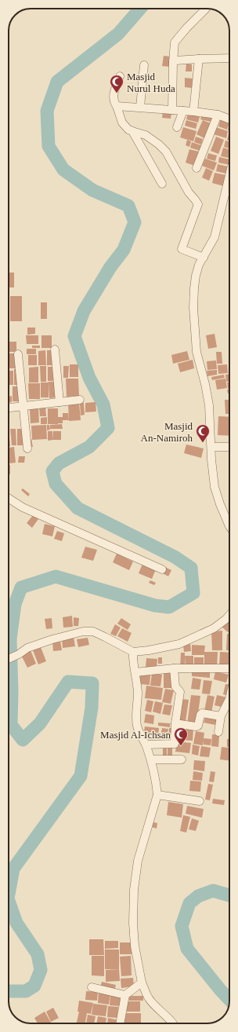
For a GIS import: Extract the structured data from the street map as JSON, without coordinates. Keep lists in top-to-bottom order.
{
  "places": {
    "mosque": ["Masjid Nurul Huda", "Masjid An-Namiroh", "Masjid Al-Ichsan"]
  }
}
